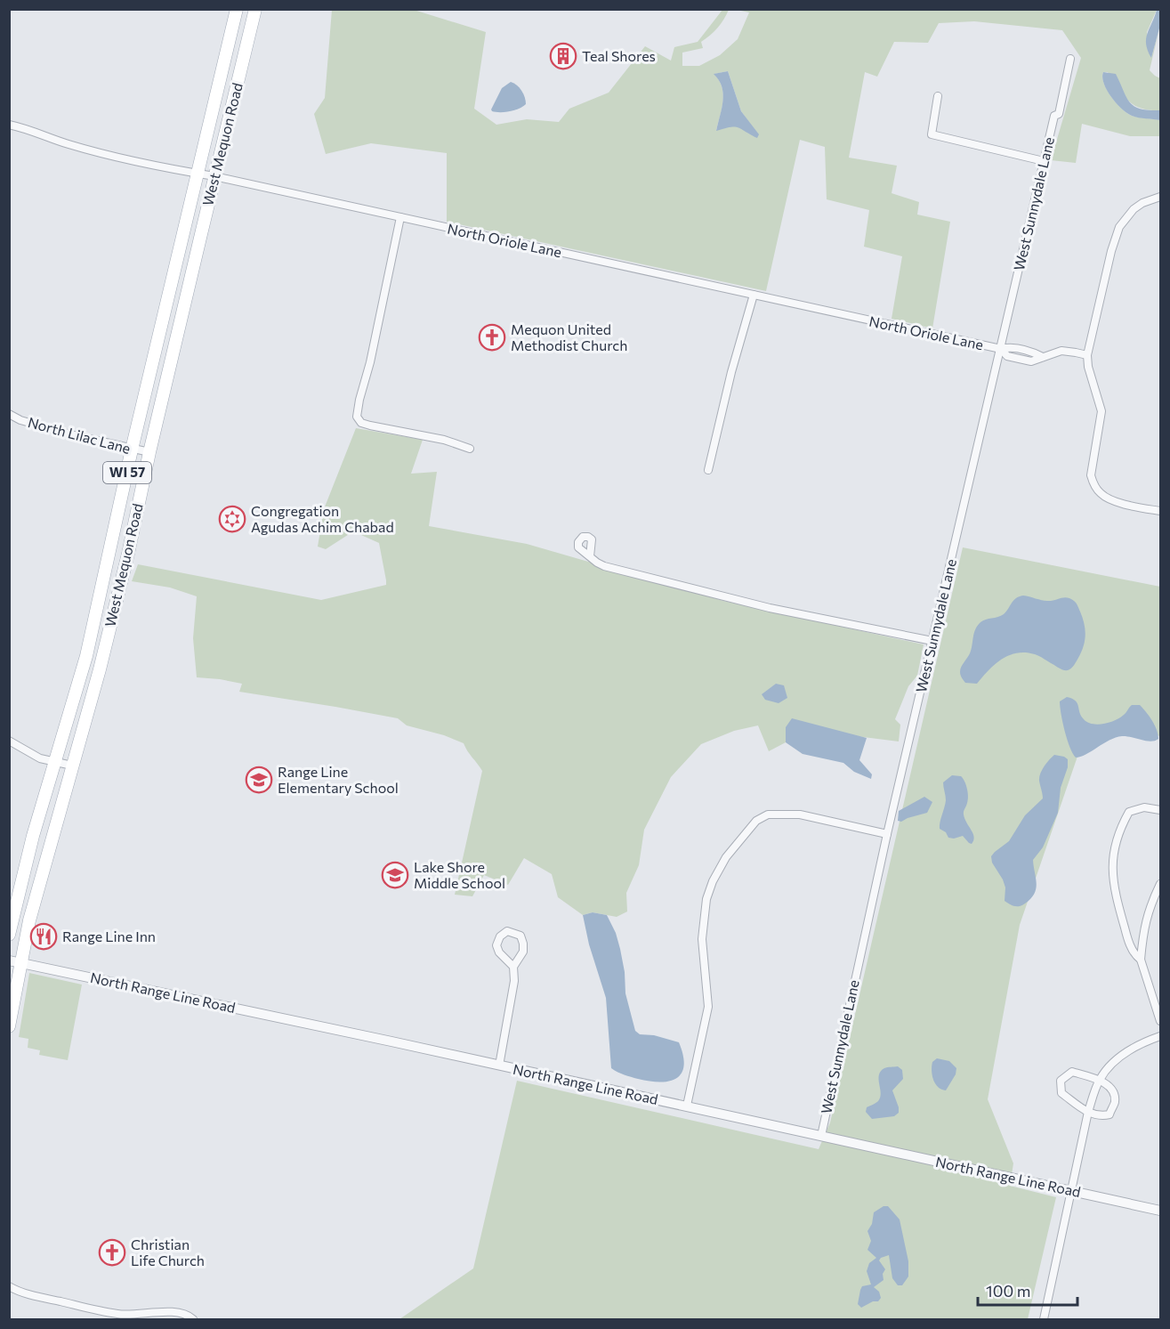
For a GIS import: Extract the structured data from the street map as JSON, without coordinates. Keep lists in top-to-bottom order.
{
  "streets": {
    "main road": ["West Mequon Road", "WI 57"],
    "street": [
      "West Sunnydale Lane",
      "North Oriole Lane",
      "North Lilac Lane",
      "North Range Line Road"
    ]
  },
  "crossings": [
    ["West Mequon Road", "North Oriole Lane"],
    ["West Mequon Road", "North Lilac Lane"],
    ["West Mequon Road", "North Range Line Road"],
    ["West Sunnydale Lane", "North Oriole Lane"],
    ["West Sunnydale Lane", "North Range Line Road"]
  ],
  "places": {
    "building": ["Teal Shores"],
    "church": ["Mequon United Methodist Church", "Christian Life Church"],
    "synagogue": ["Congregation Agudas Achim Chabad"],
    "school or university": ["Range Line Elementary School", "Lake Shore Middle School"],
    "restaurant": ["Range Line Inn"]
  },
  "scale_bar": "100 m"
}
